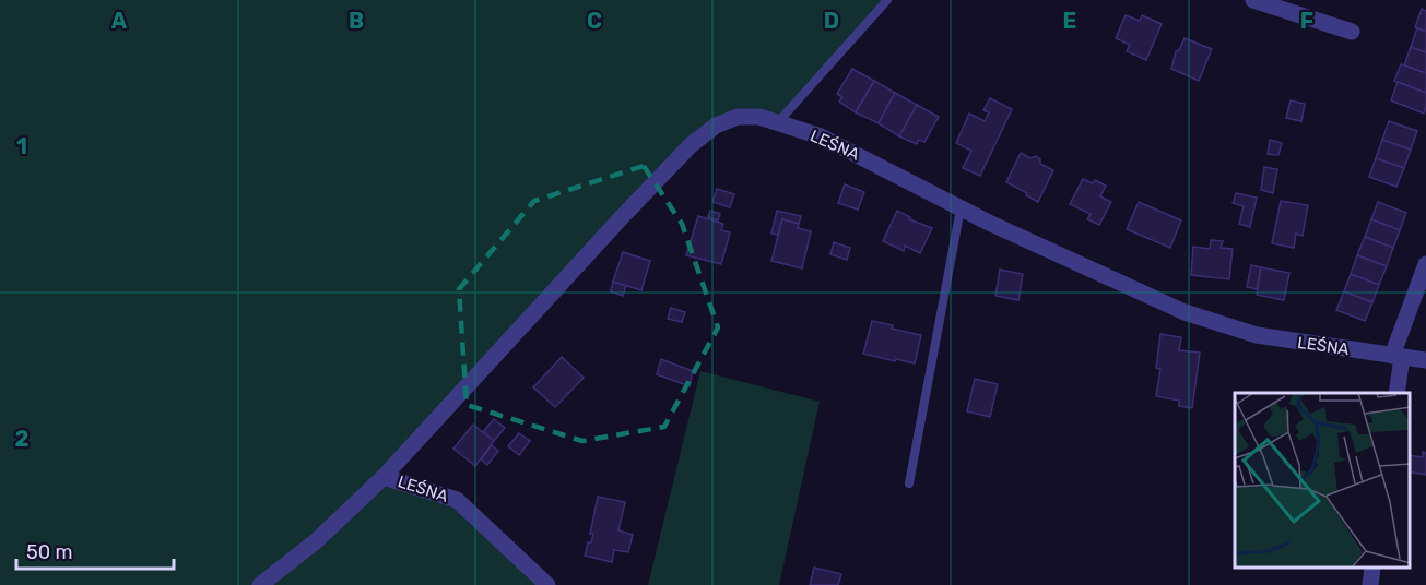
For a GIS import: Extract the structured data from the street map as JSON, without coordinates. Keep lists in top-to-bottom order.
{
  "streets": {
    "street": ["LEŚNA"]
  },
  "scale_bar": "50 m",
  "grid": {
    "columns": [
      "A",
      "B",
      "C",
      "D",
      "E",
      "F"
    ],
    "rows": ["1", "2"]
  }
}
